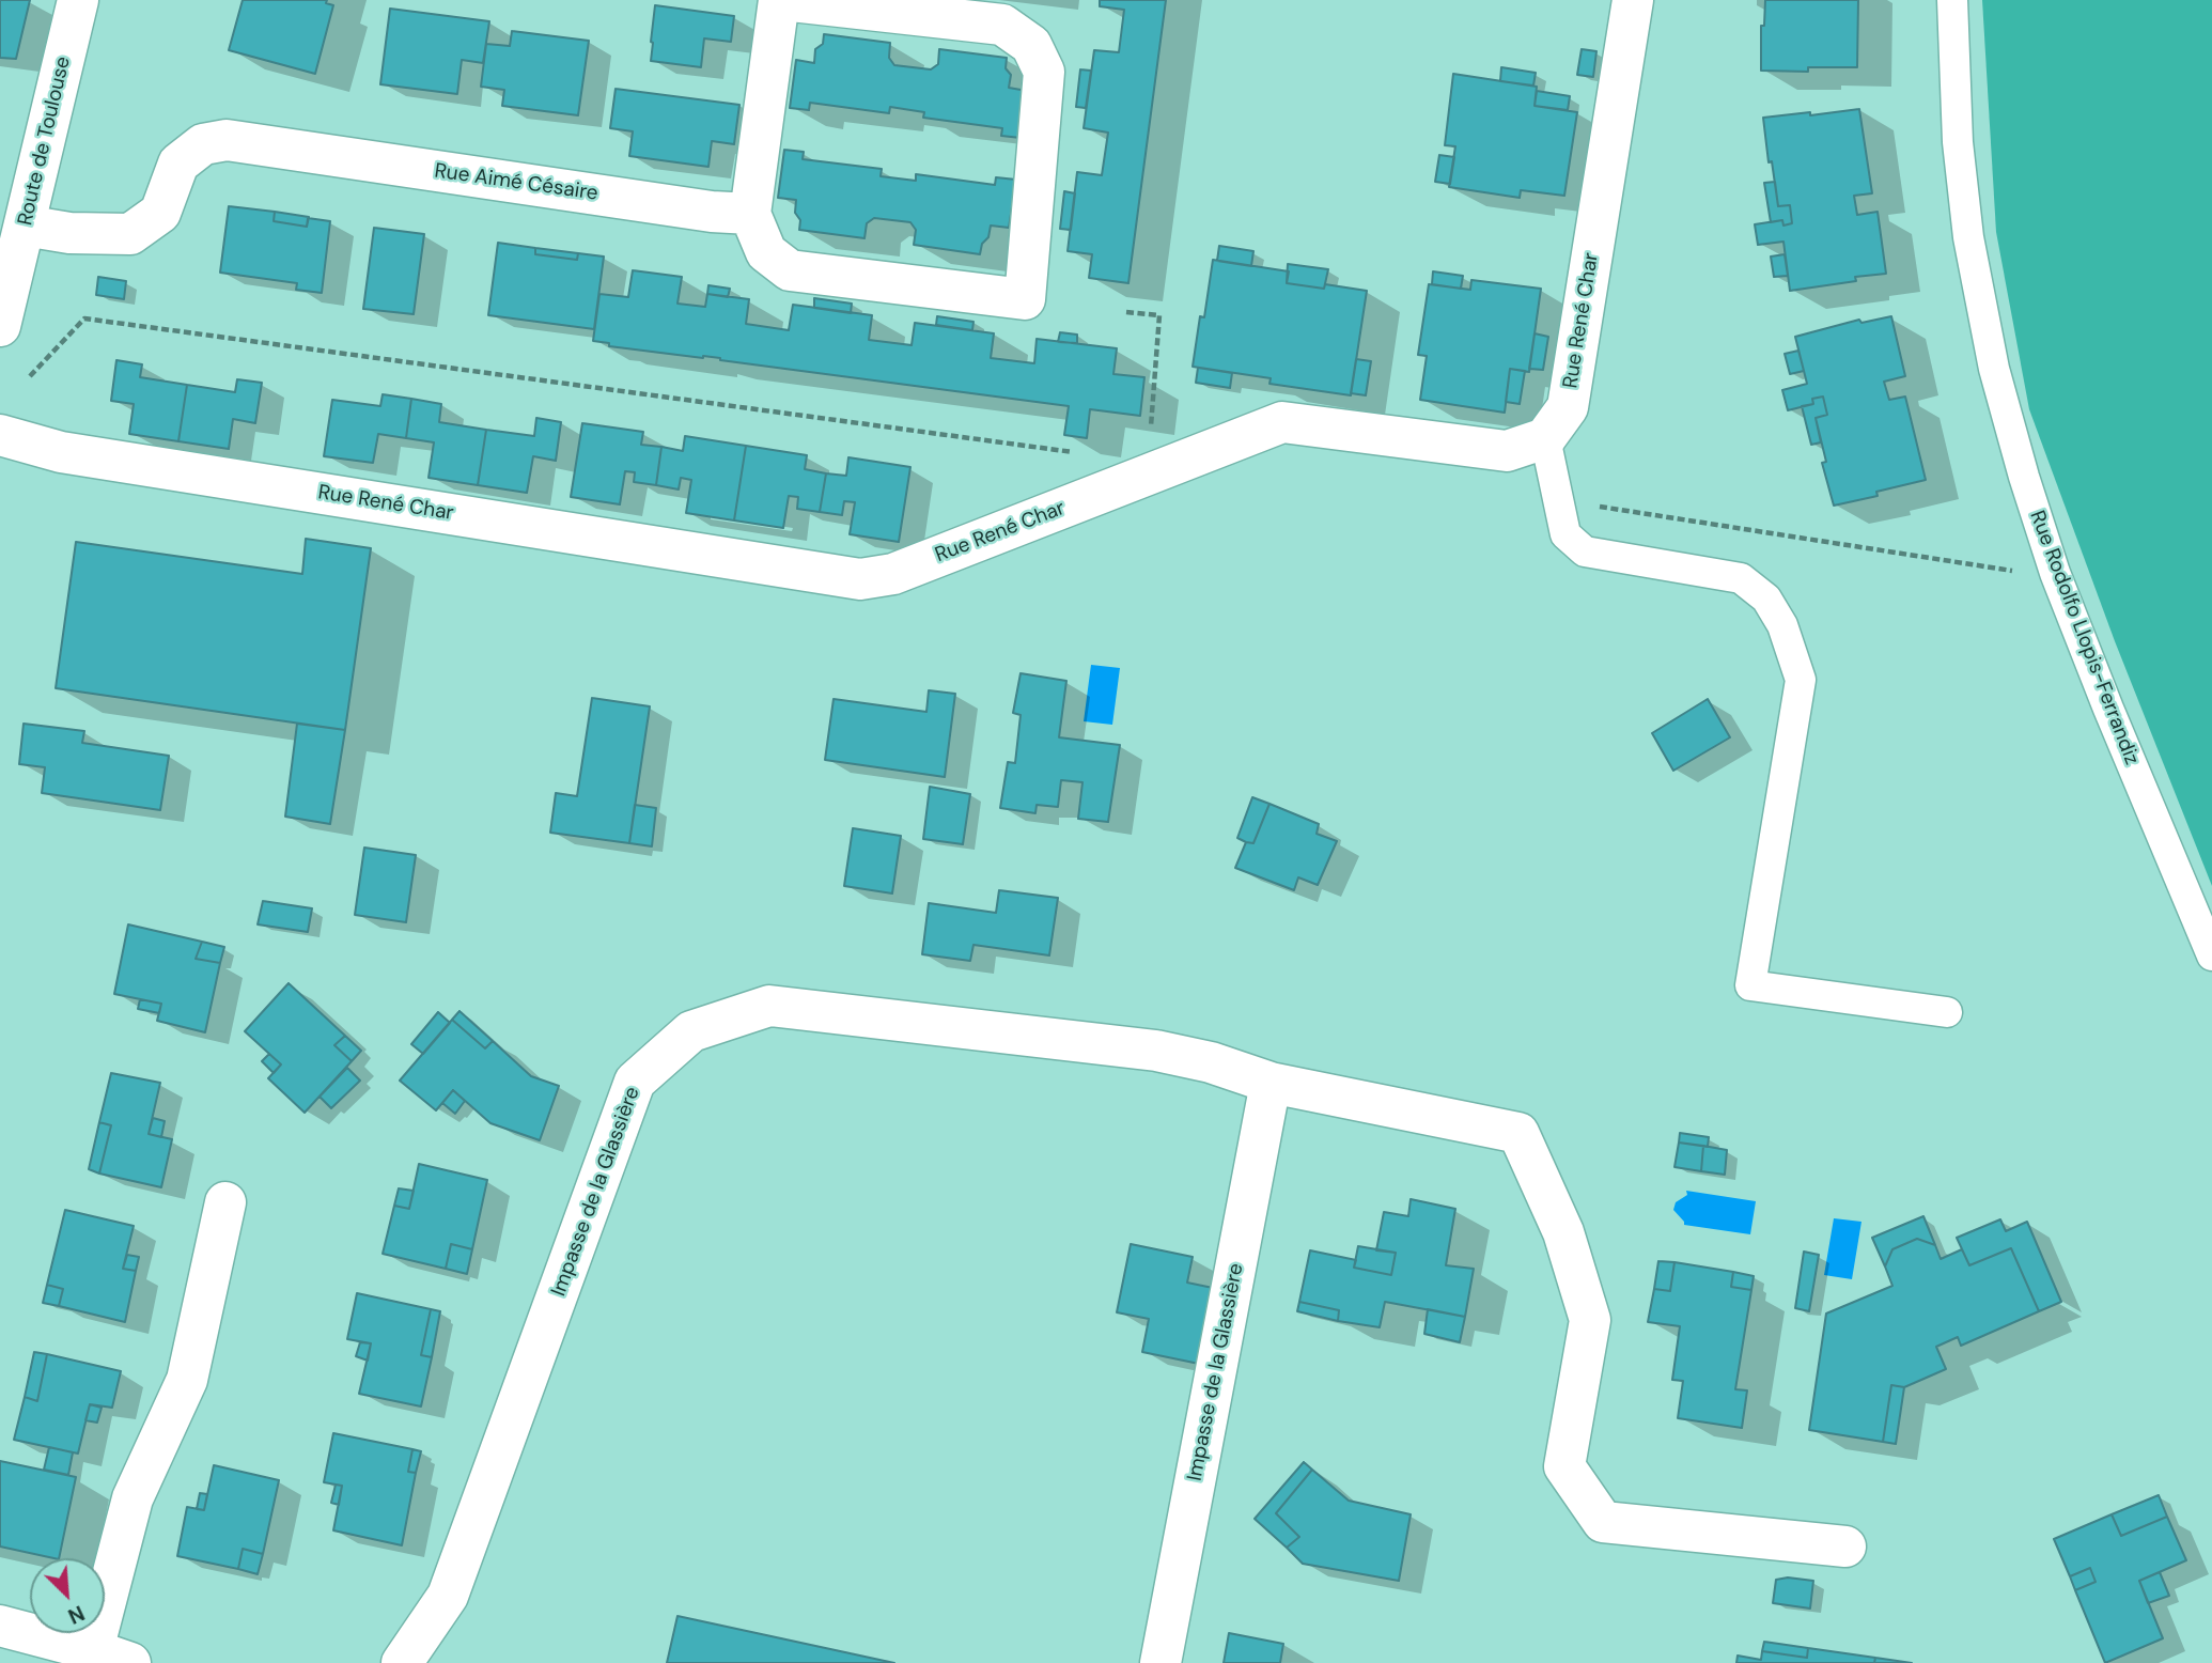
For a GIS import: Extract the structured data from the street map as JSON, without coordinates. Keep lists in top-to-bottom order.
{
  "streets": {
    "street": [
      "Route de Toulouse",
      "Rue Aimé Césaire",
      "Rue René Char",
      "Impasse de la Glassière"
    ],
    "lane": ["Rue Rodolfo Llopis-Ferrandiz"]
  },
  "crossings": [
    ["Route de Toulouse", "Rue Aimé Césaire"]
  ],
  "north": "bottom right"
}
